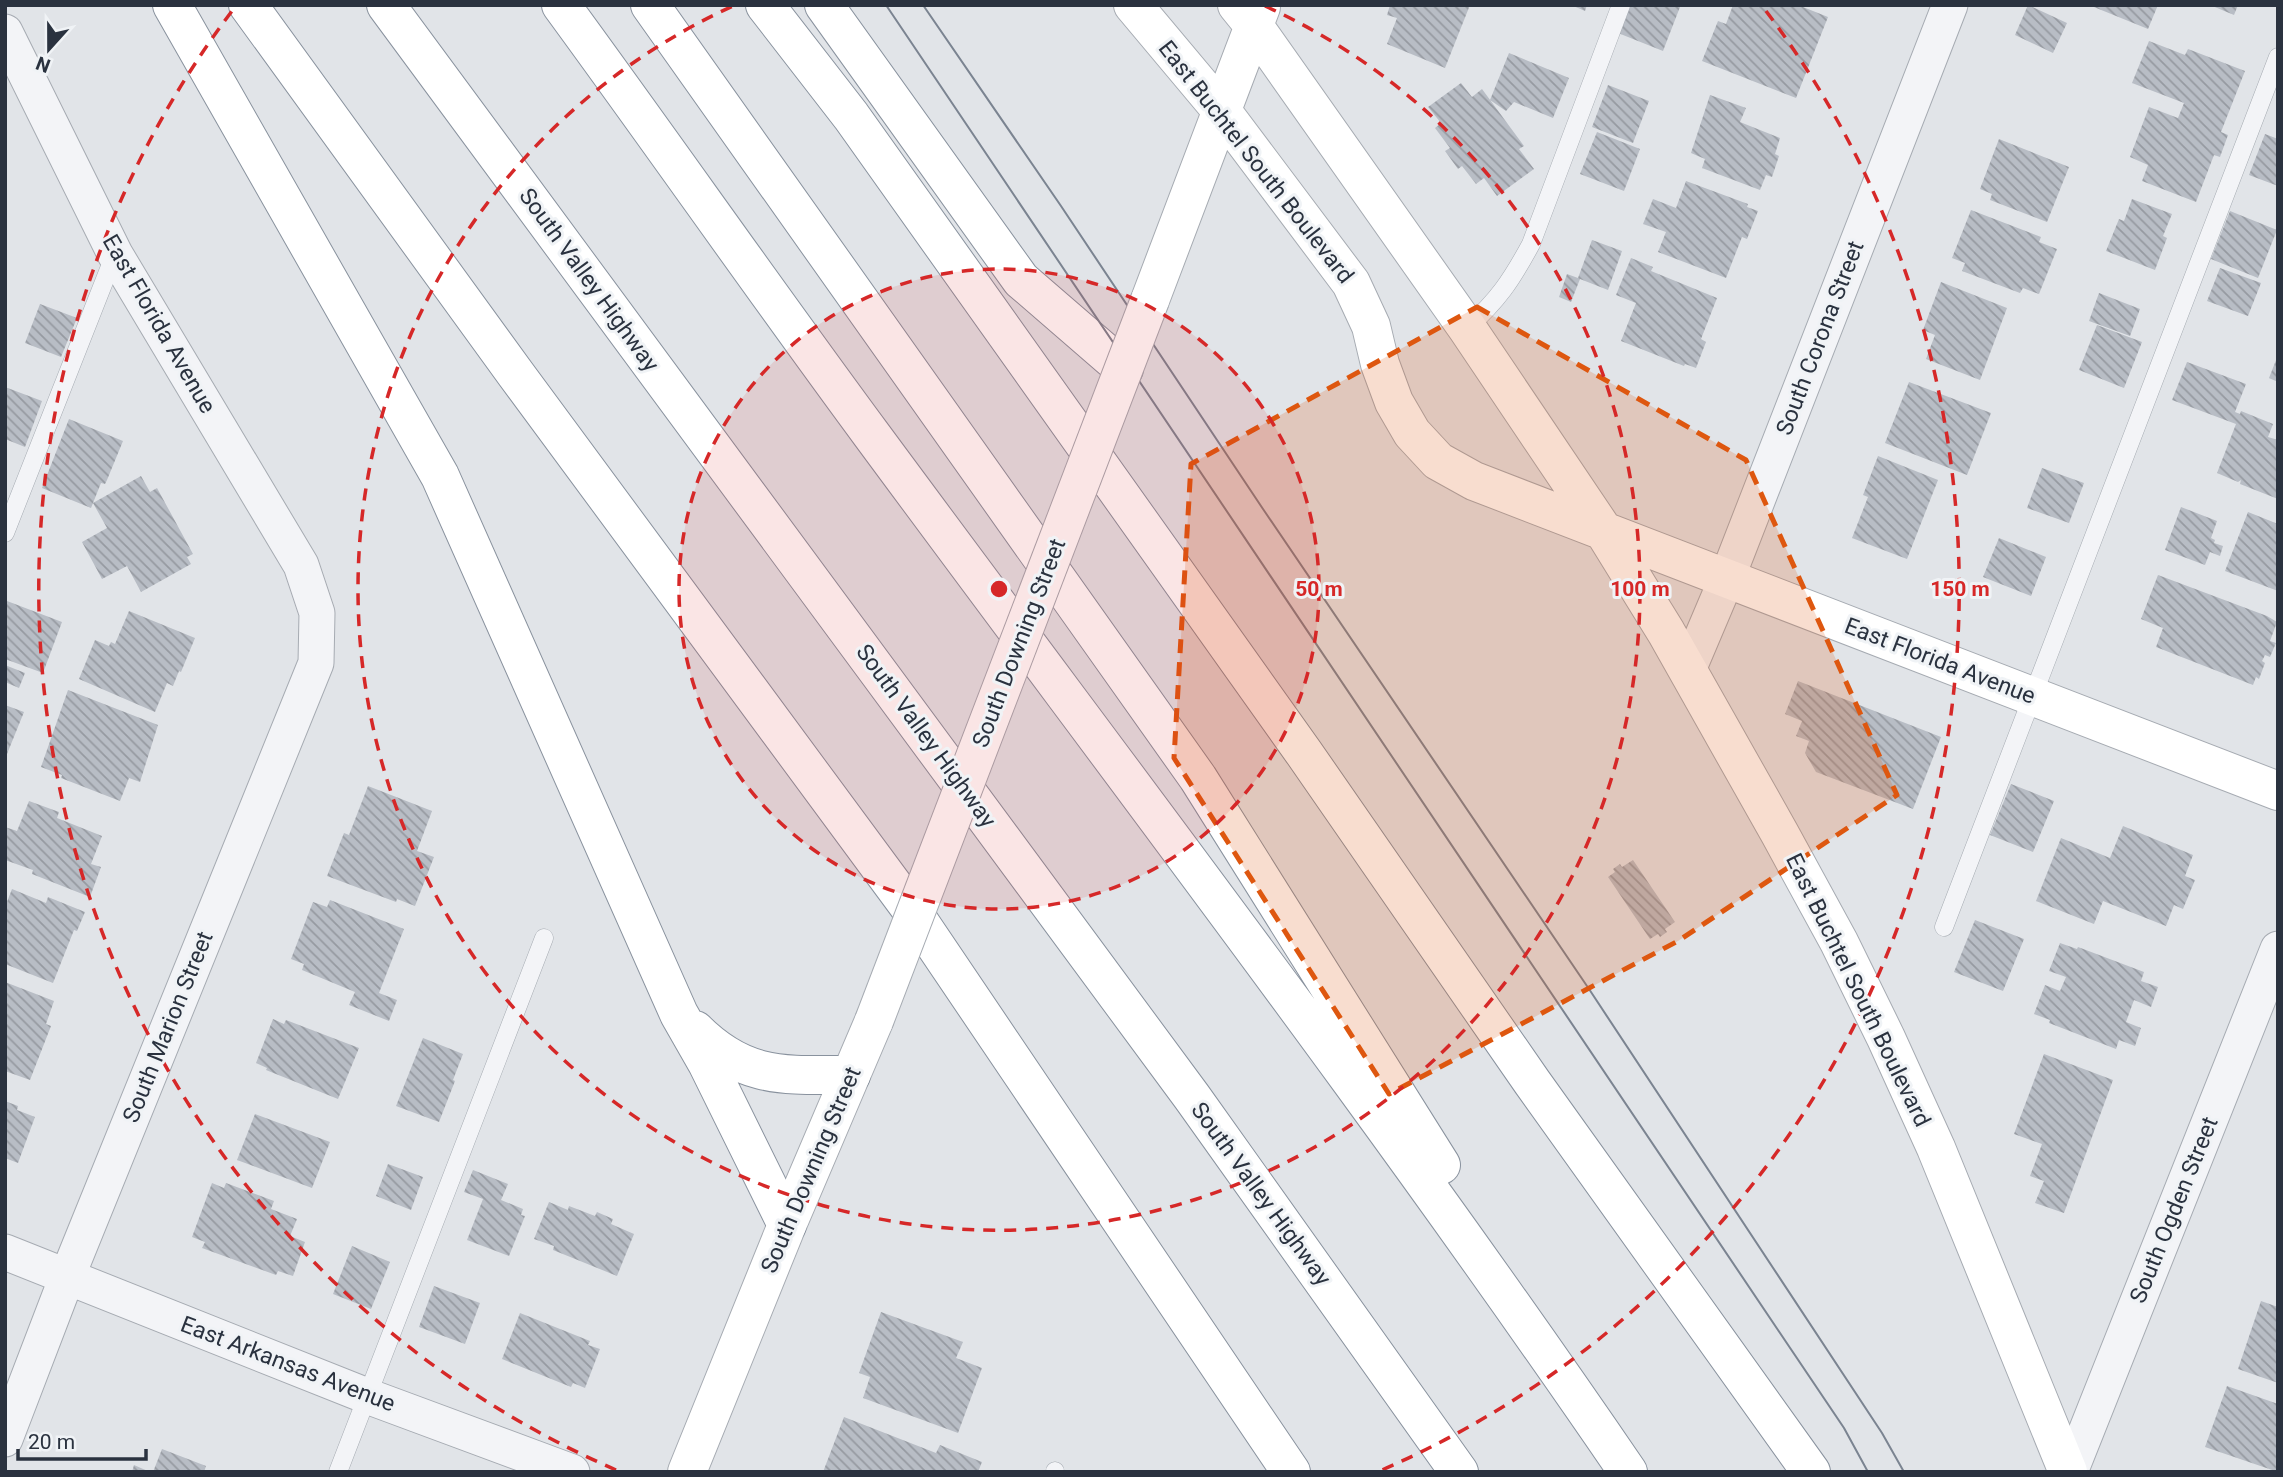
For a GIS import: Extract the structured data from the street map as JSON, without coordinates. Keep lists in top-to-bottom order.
{
  "streets": {
    "main road": [
      "East Buchtel South Boulevard",
      "South Valley Highway",
      "East Florida Avenue",
      "South Downing Street"
    ],
    "street": [
      "South Corona Street",
      "South Marion Street",
      "South Ogden Street",
      "East Arkansas Avenue"
    ]
  },
  "crossings": [
    ["East Buchtel South Boulevard", "East Florida Avenue"],
    ["East Buchtel South Boulevard", "South Corona Street"],
    ["East Buchtel South Boulevard", "South Downing Street"],
    ["East Buchtel South Boulevard", "South Ogden Street"],
    ["East Florida Avenue", "South Corona Street"],
    ["East Florida Avenue", "South Marion Street"],
    ["South Marion Street", "East Arkansas Avenue"]
  ],
  "scale_bar": "20 m",
  "north": "bottom",
  "rings": ["50 m", "100 m", "150 m"]
}
